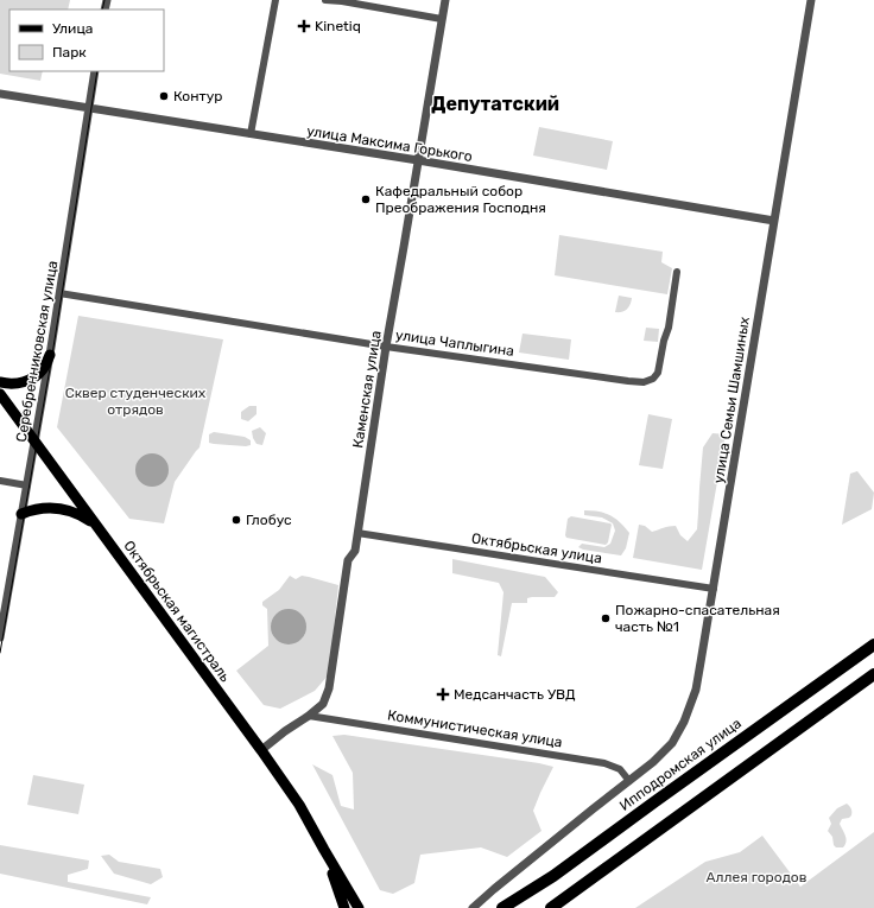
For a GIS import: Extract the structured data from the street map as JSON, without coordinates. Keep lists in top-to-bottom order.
{
  "streets": {
    "highway": ["Ипподромская улица"],
    "main road": ["Октябрьская магистраль"],
    "street": [
      "улица Максима Горького",
      "улица Чаплыгина",
      "Серебренниковская улица",
      "Каменская улица",
      "улица Семьи Шамшиных",
      "Октябрьская улица",
      "Коммунистическая улица"
    ]
  },
  "crossings": [
    ["улица Максима Горького", "Серебренниковская улица"],
    ["улица Максима Горького", "Каменская улица"],
    ["улица Максима Горького", "улица Семьи Шамшиных"],
    ["улица Чаплыгина", "Серебренниковская улица"],
    ["улица Чаплыгина", "Каменская улица"],
    ["Серебренниковская улица", "Октябрьская магистраль"],
    ["Каменская улица", "Октябрьская улица"],
    ["Каменская улица", "Октябрьская магистраль"],
    ["Каменская улица", "Коммунистическая улица"],
    ["улица Семьи Шамшиных", "Октябрьская улица"],
    ["улица Семьи Шамшиных", "Коммунистическая улица"]
  ],
  "districts": ["Депутатский"],
  "parks": ["Сквер студенческих отрядов", "Аллея городов"],
  "places": {
    "health": ["Kinetiq", "Медсанчасть УВД"],
    "other": [
      "Контур",
      "Кафедральный собор Преображения Господня",
      "Глобус",
      "Пожарно-спасательная часть №1"
    ]
  },
  "legend": ["Улица", "Парк"]
}
